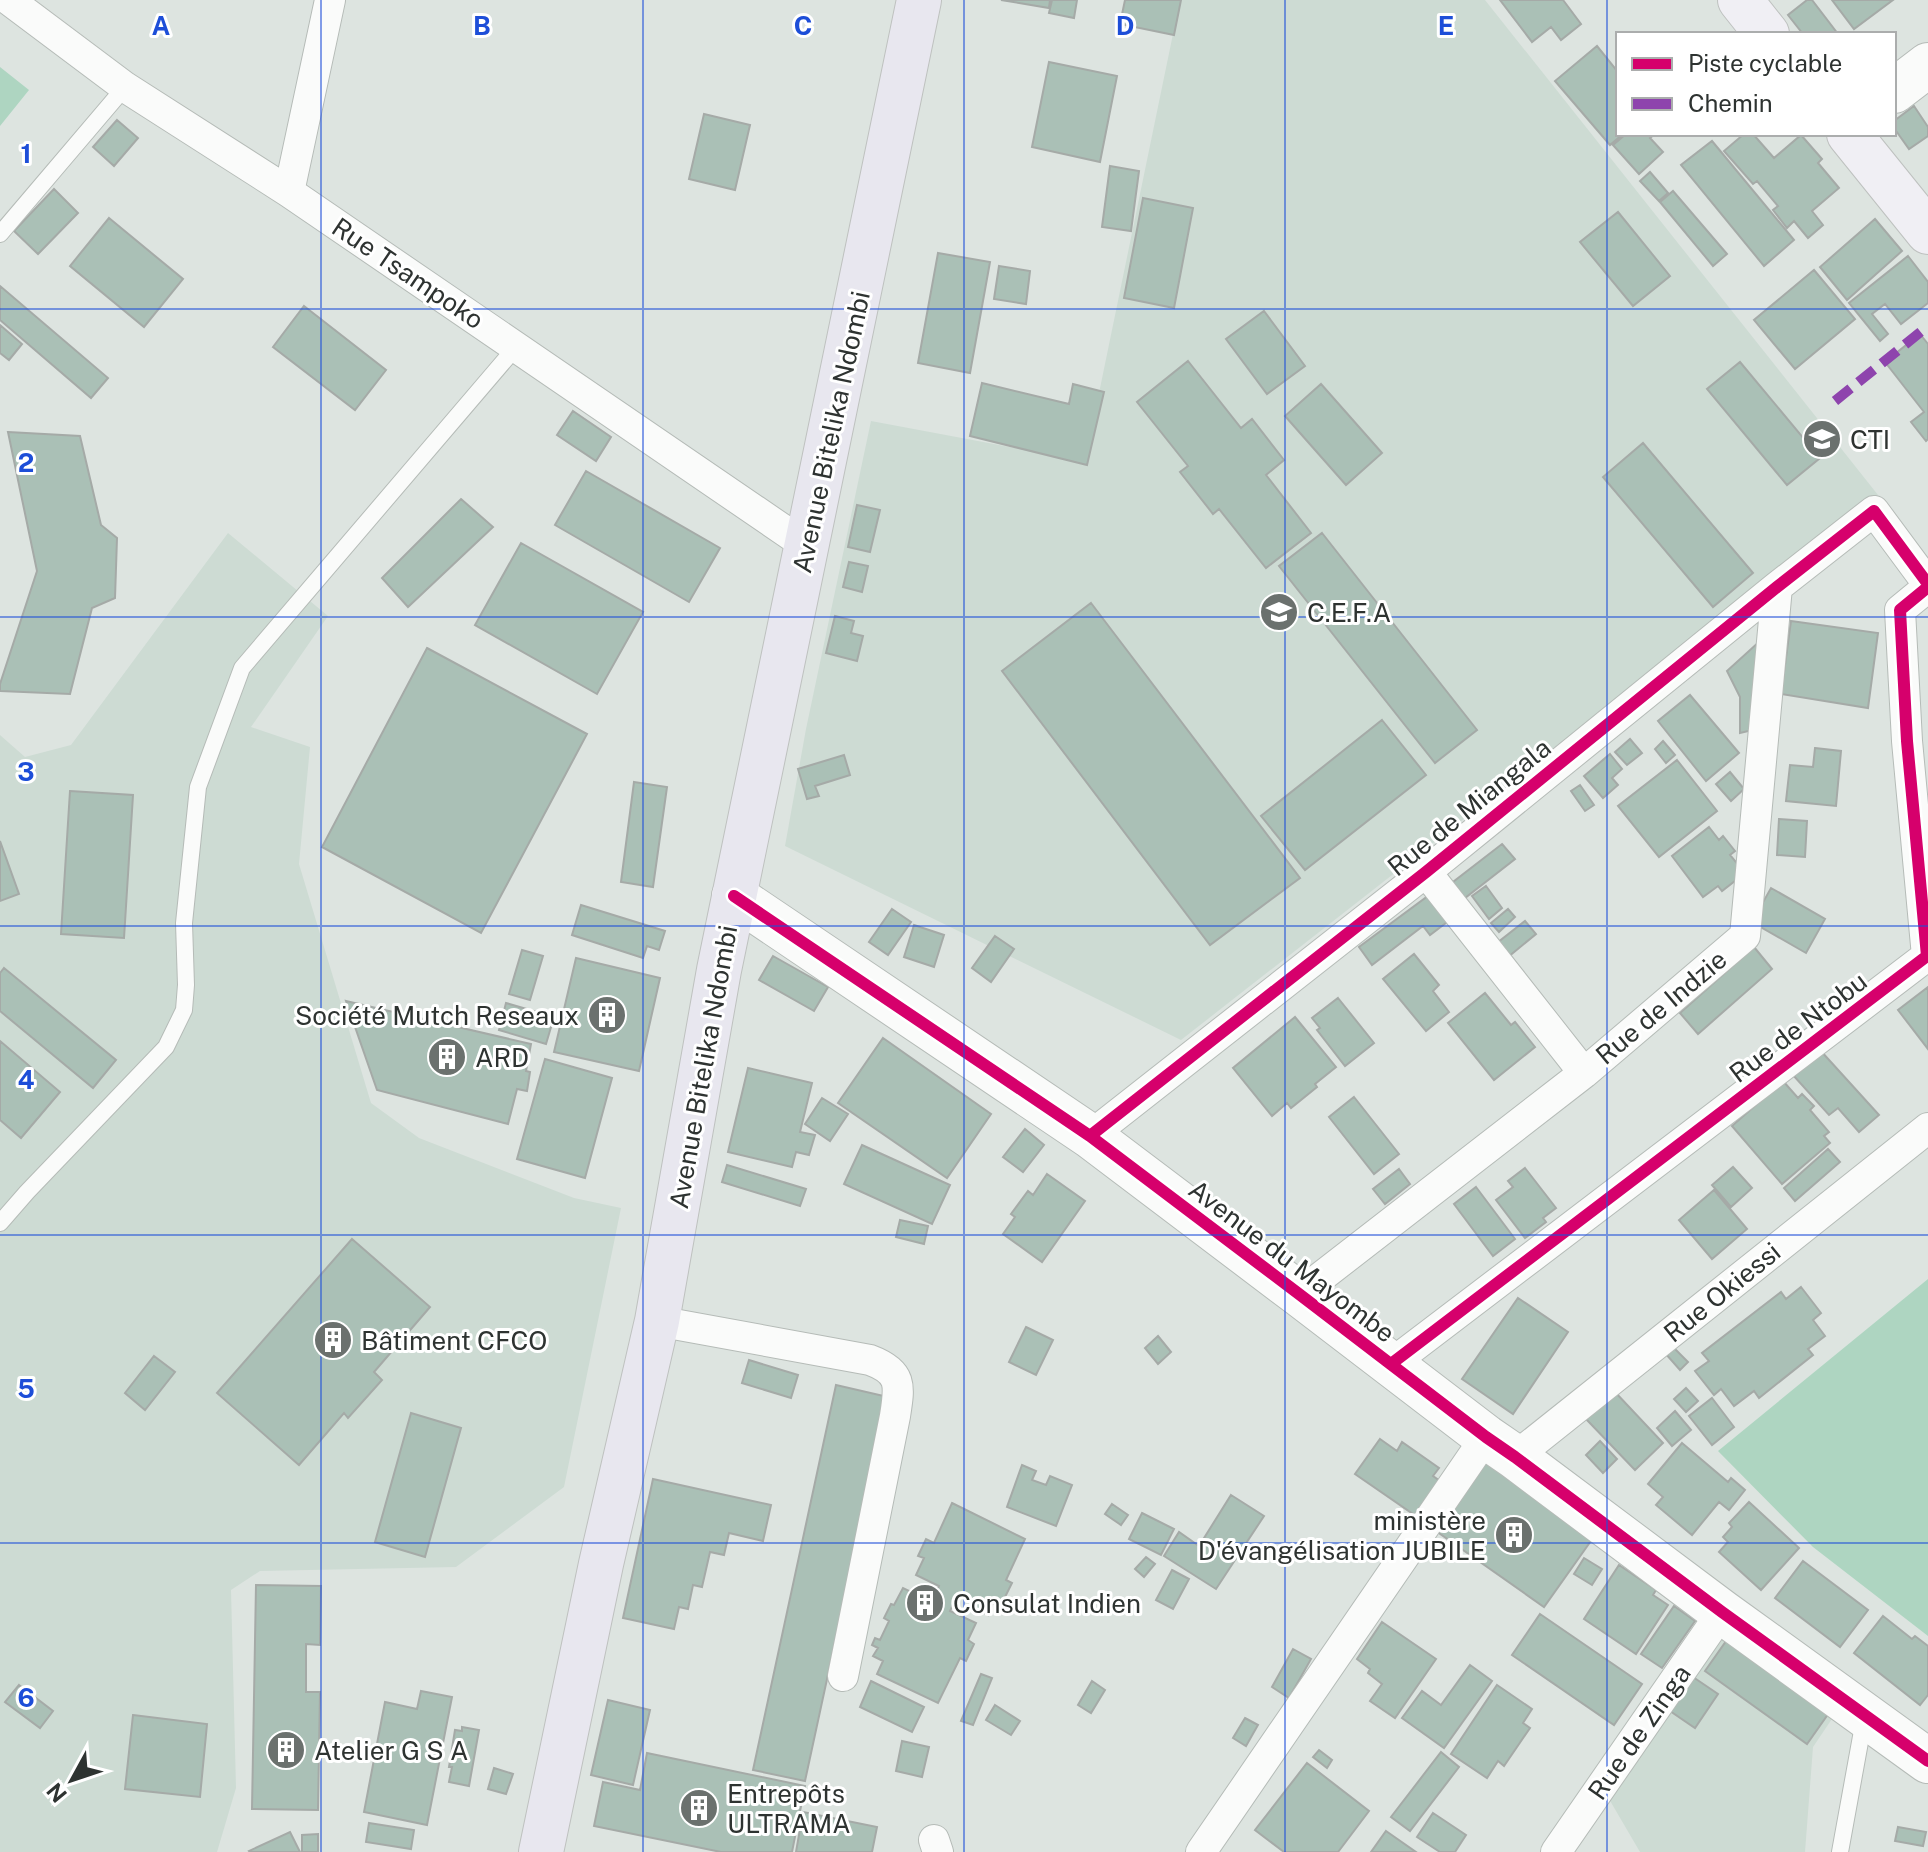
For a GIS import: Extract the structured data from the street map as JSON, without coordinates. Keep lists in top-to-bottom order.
{
  "streets": {
    "highway": ["Avenue Bitelika Ndombi"],
    "street": [
      "Rue Tsampoko",
      "Rue de Miangala",
      "Rue de Indzie",
      "Rue de Ntobu",
      "Avenue du Mayombe",
      "Rue Okiessi",
      "Rue de Zinga"
    ]
  },
  "crossings": [
    ["Rue Tsampoko", "Avenue Bitelika Ndombi"],
    ["Avenue Bitelika Ndombi", "Avenue du Mayombe"],
    ["Rue de Miangala", "Rue de Indzie"],
    ["Rue de Miangala", "Rue de Ntobu"],
    ["Rue de Miangala", "Avenue du Mayombe"],
    ["Rue de Indzie", "Avenue du Mayombe"],
    ["Rue de Ntobu", "Avenue du Mayombe"],
    ["Avenue du Mayombe", "Rue Okiessi"],
    ["Avenue du Mayombe", "Rue de Zinga"]
  ],
  "places": {
    "school or university": ["CTI", "C.E.F.A"],
    "building": [
      "Société Mutch Reseaux",
      "ARD",
      "Bâtiment CFCO",
      "ministère D'évangélisation JUBILE",
      "Consulat Indien",
      "Atelier G S A",
      "Entrepôts ULTRAMA"
    ]
  },
  "legend": ["Piste cyclable", "Chemin"],
  "north": "bottom left",
  "grid": {
    "columns": [
      "A",
      "B",
      "C",
      "D",
      "E"
    ],
    "rows": [
      "1",
      "2",
      "3",
      "4",
      "5",
      "6"
    ]
  }
}
